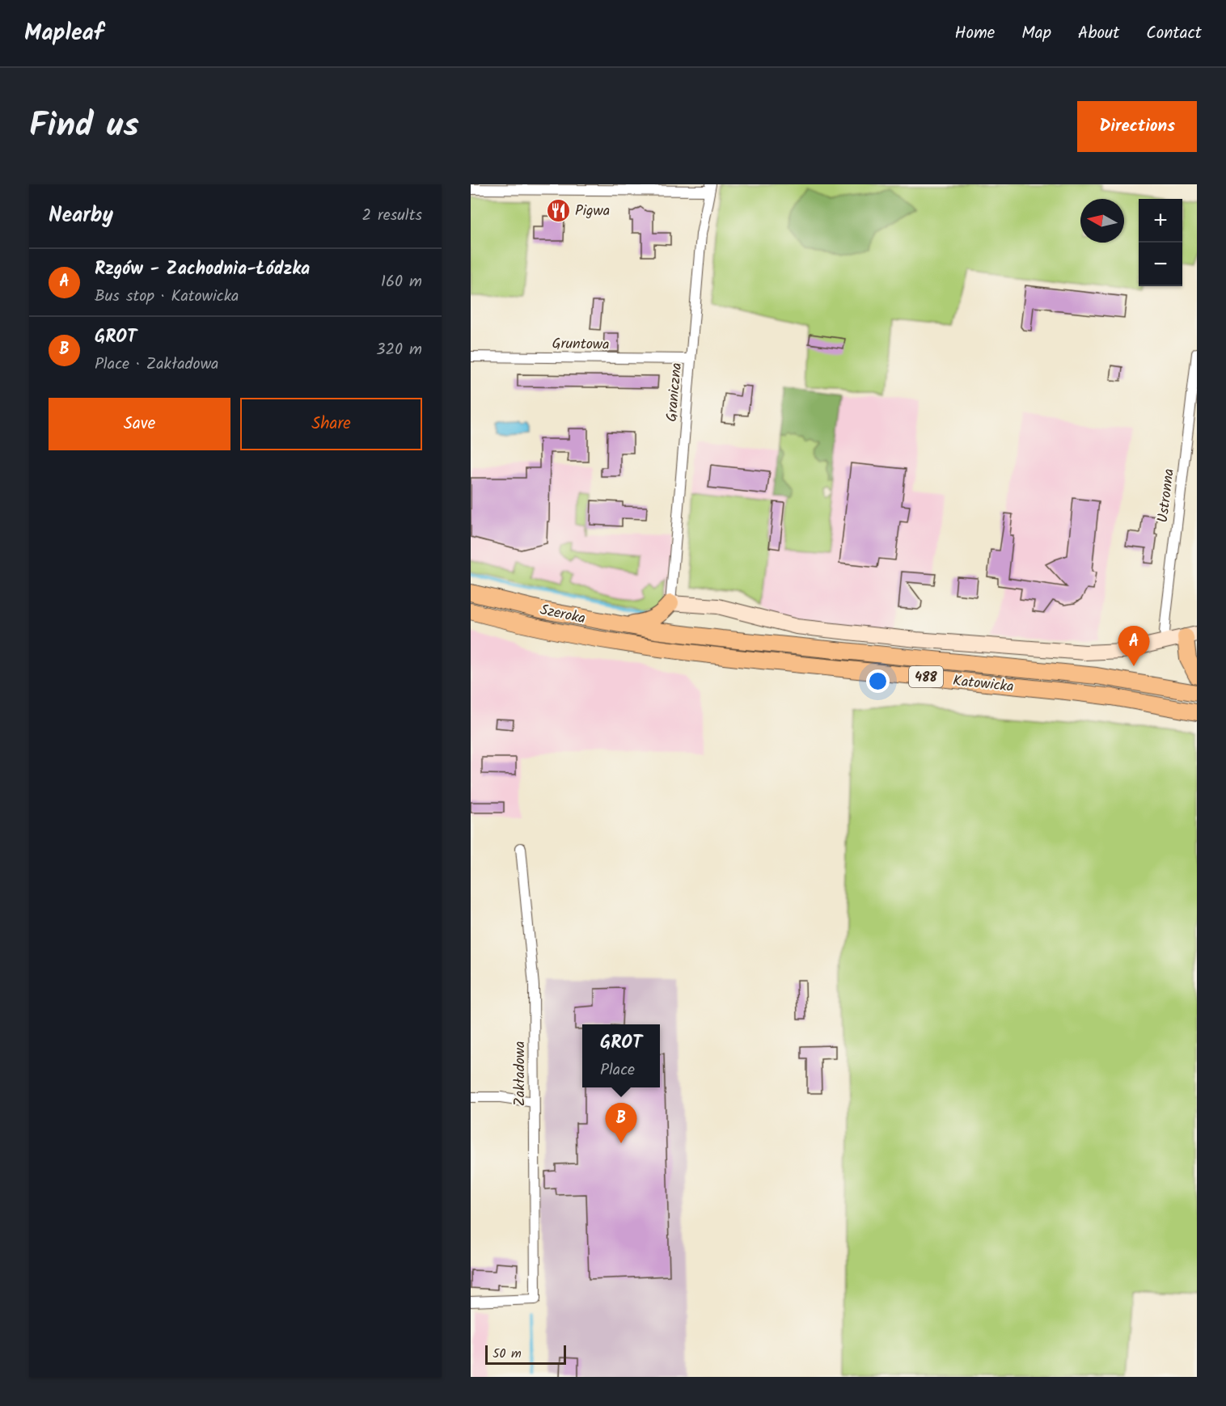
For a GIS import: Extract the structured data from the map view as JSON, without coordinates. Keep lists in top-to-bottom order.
{
  "streets": {
    "main road": ["Szeroka", "488", "Katowicka"],
    "street": [
      "Gruntowa",
      "Graniczna",
      "Ustronna",
      "Zakładowa"
    ]
  },
  "crossings": [
    ["Gruntowa", "Graniczna"],
    ["Szeroka", "Katowicka"]
  ],
  "places": {
    "restaurant": ["Pigwa"]
  },
  "scale_bar": "50 m",
  "north": "left",
  "page": {
    "header": "Mapleaf",
    "nav": [
      "Home",
      "Map",
      "About",
      "Contact"
    ],
    "title": "Find us",
    "buttons": [
      "Directions",
      ["Save", "Share"]
    ],
    "heading": ["Nearby", "2 results"],
    "map_buttons": ["+", "−"],
    "list": [
      {
        "mark": "A",
        "name": "Rzgów - Zachodnia-Łódzka",
        "note": "Bus stop · Katowicka",
        "value": "160 m"
      },
      {
        "mark": "B",
        "name": "GROT",
        "note": "Place · Zakładowa",
        "value": "320 m"
      }
    ],
    "pins": ["A", "B"],
    "popup": ["GROT", "Place"],
    "scale": "50 m"
  }
}
